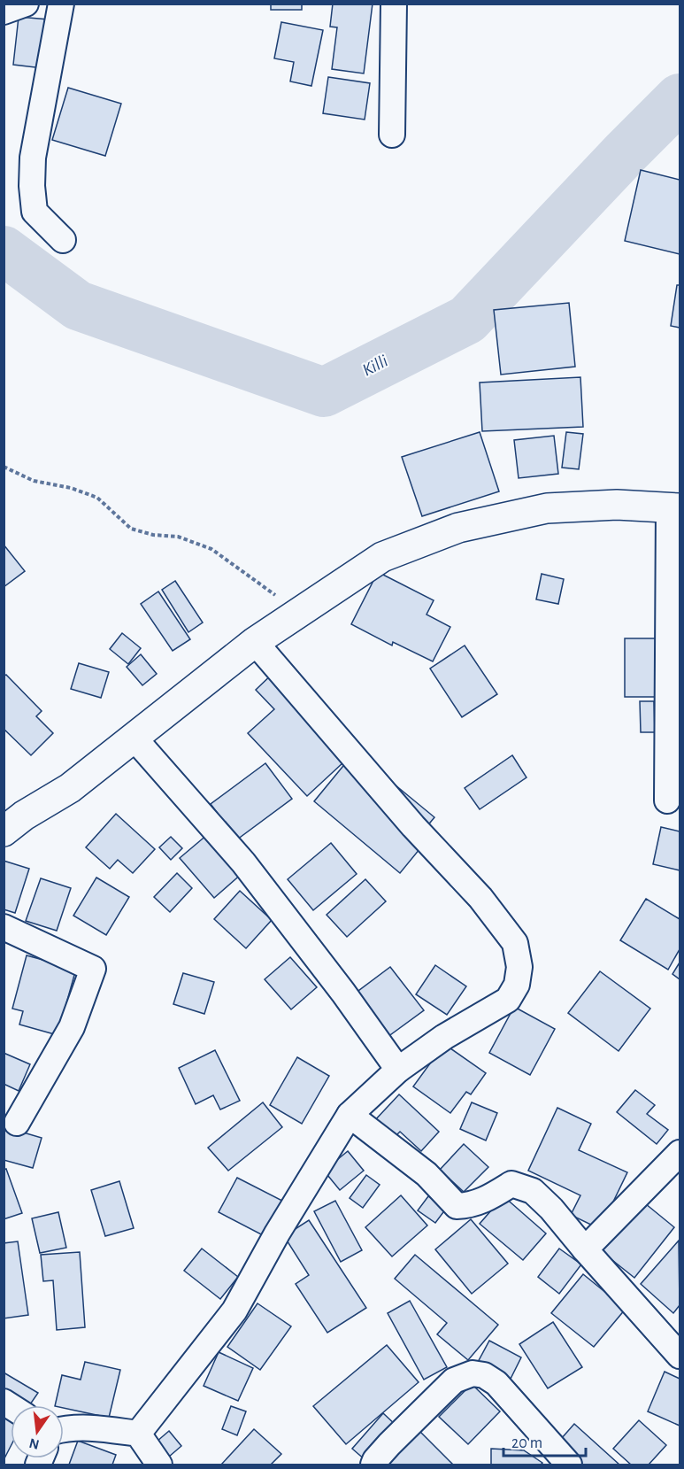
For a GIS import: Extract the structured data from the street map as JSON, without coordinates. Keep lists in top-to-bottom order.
{
  "water": ["Killi"],
  "scale_bar": "20 m",
  "north": "bottom"
}
